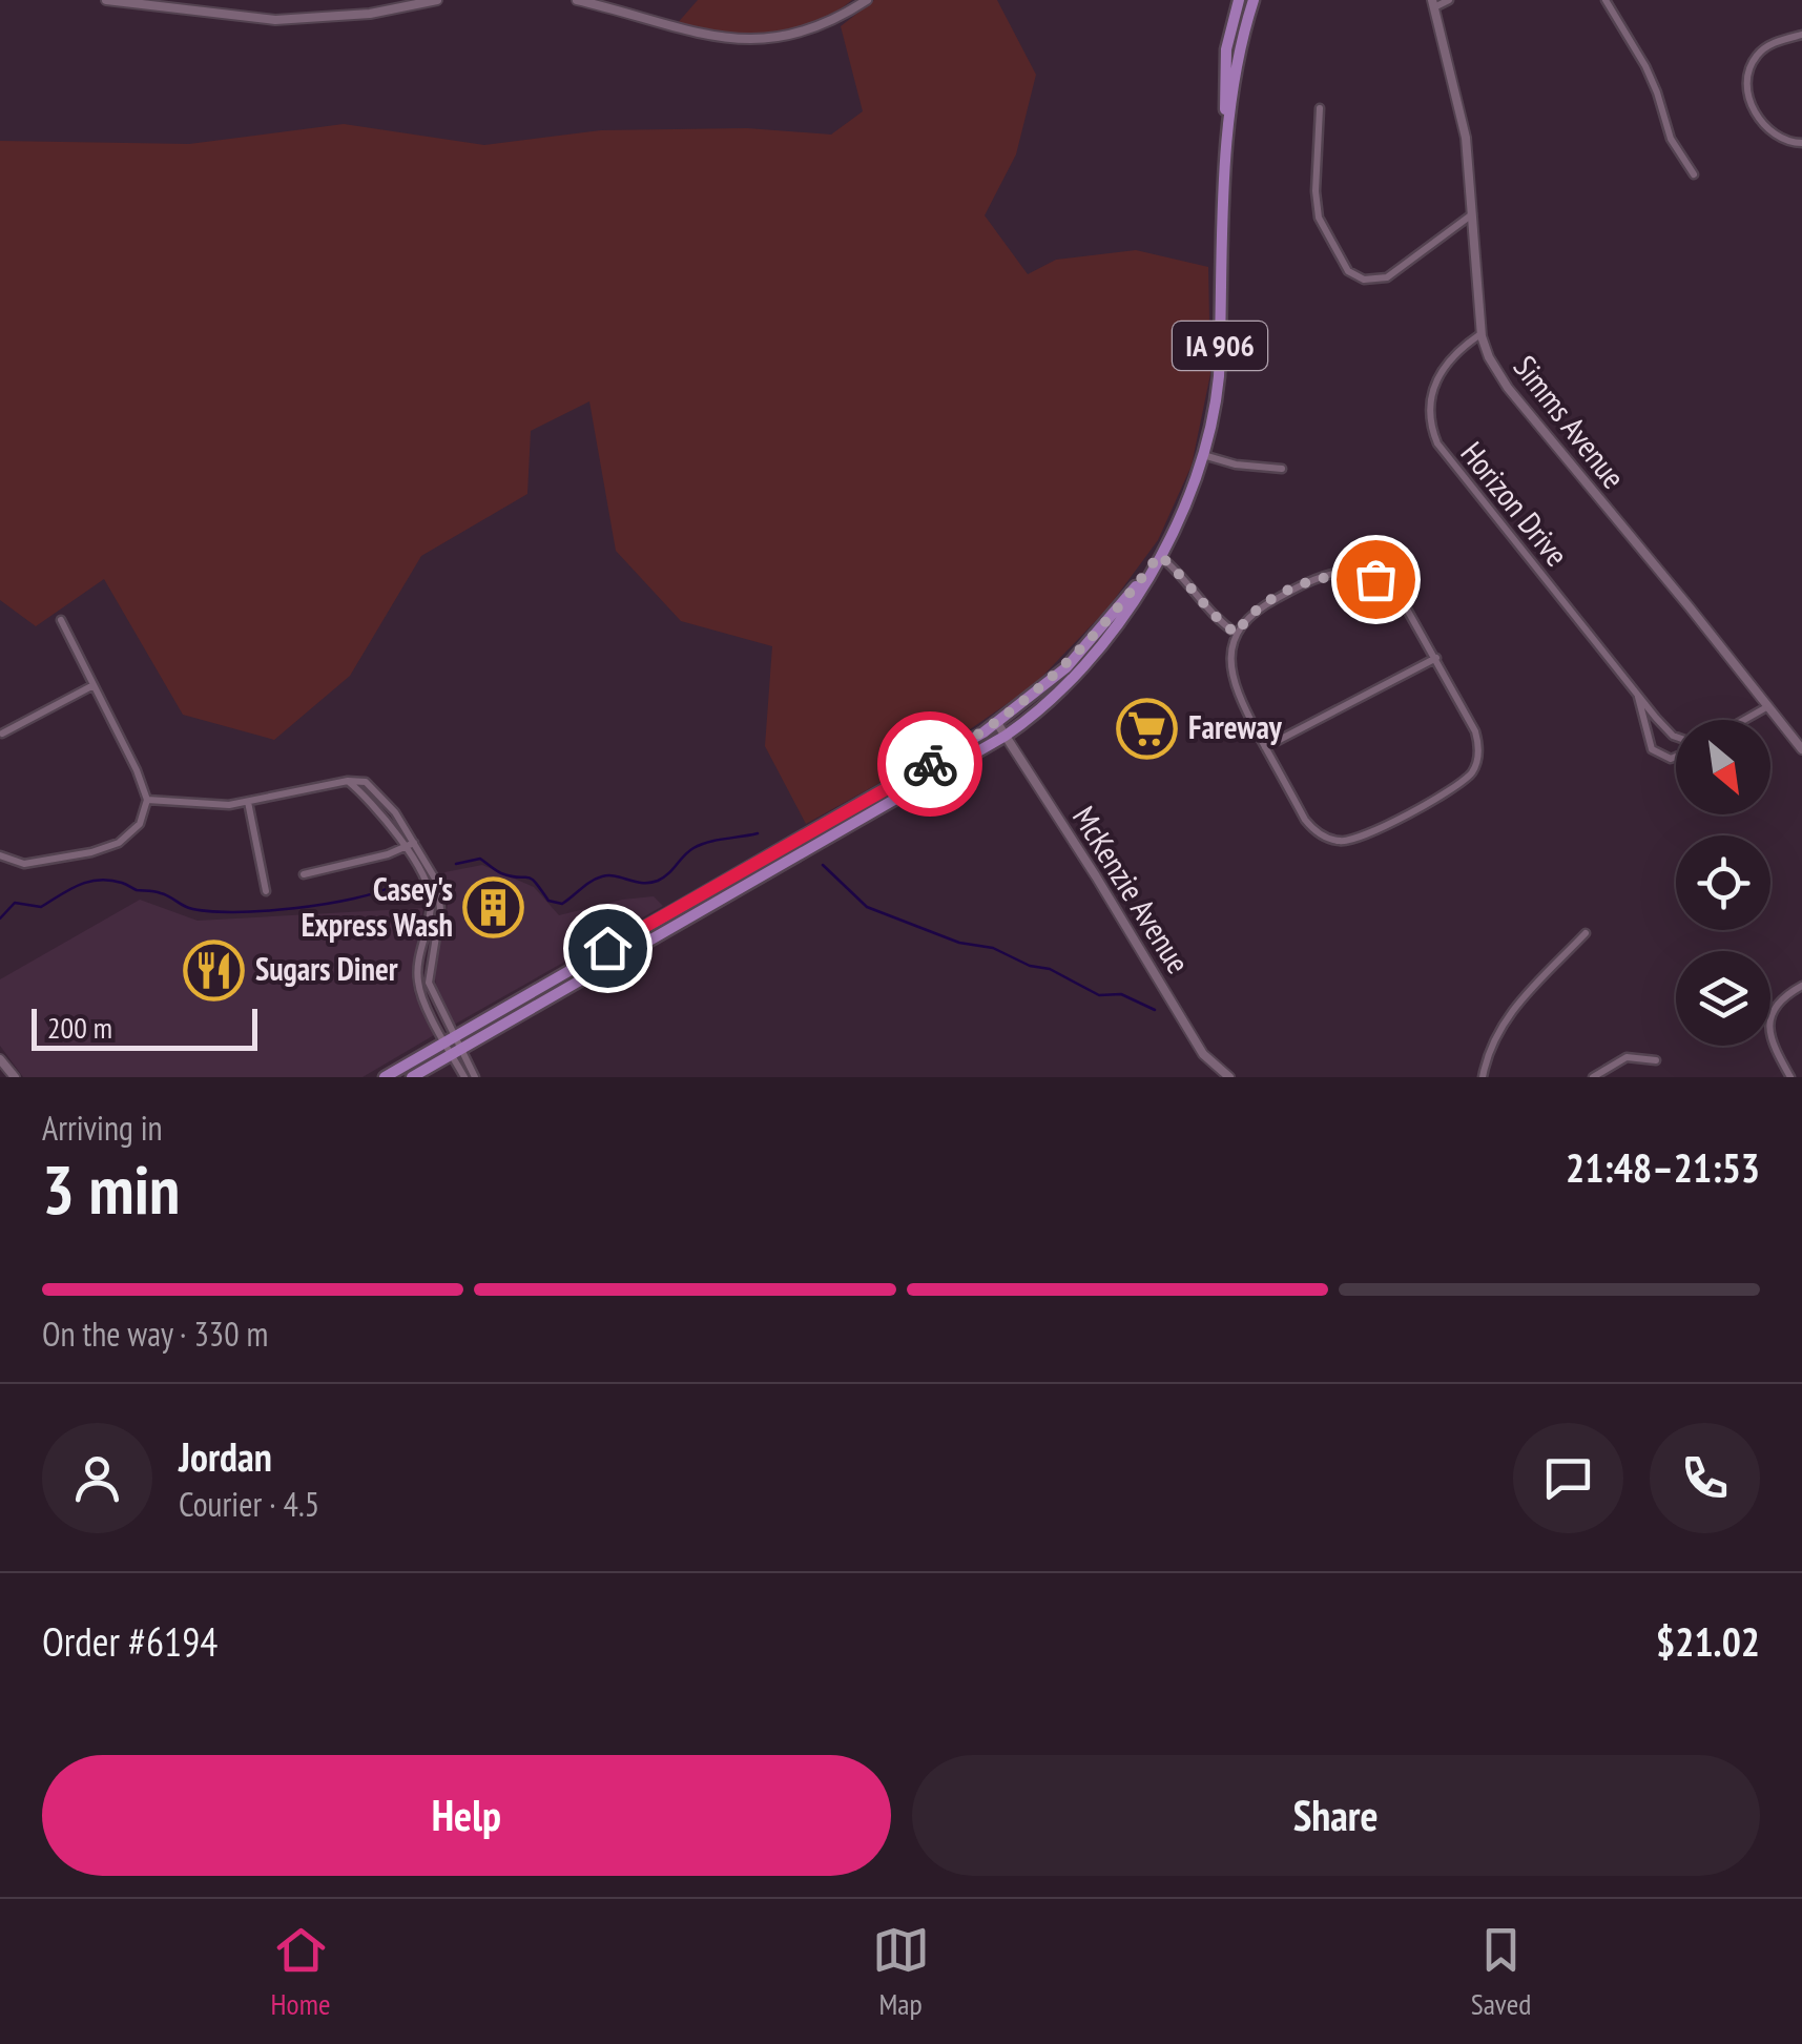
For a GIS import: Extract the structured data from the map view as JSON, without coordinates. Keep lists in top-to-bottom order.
{
  "streets": {
    "main road": ["IA 906"],
    "street": ["Simms Avenue", "Horizon Drive", "McKenzie Avenue"]
  },
  "crossings": [
    ["IA 906", "McKenzie Avenue"],
    ["Simms Avenue", "Horizon Drive"]
  ],
  "places": {
    "supermarket": ["Fareway"],
    "building": ["Casey's Express Wash"],
    "restaurant": ["Sugars Diner"]
  },
  "scale_bar": "200 m",
  "north": "bottom right",
  "page": {
    "scale": "200 m",
    "heading": ["3 min", "Arriving in", "21:48–21:53"],
    "panel": [
      "Jordan",
      "Courier · 4.5",
      "Order #6194",
      "$21.02"
    ],
    "bar": "On the way · 330 m",
    "buttons": ["Help", "Share"],
    "tabs": ["Home", "Map", "Saved"]
  }
}
